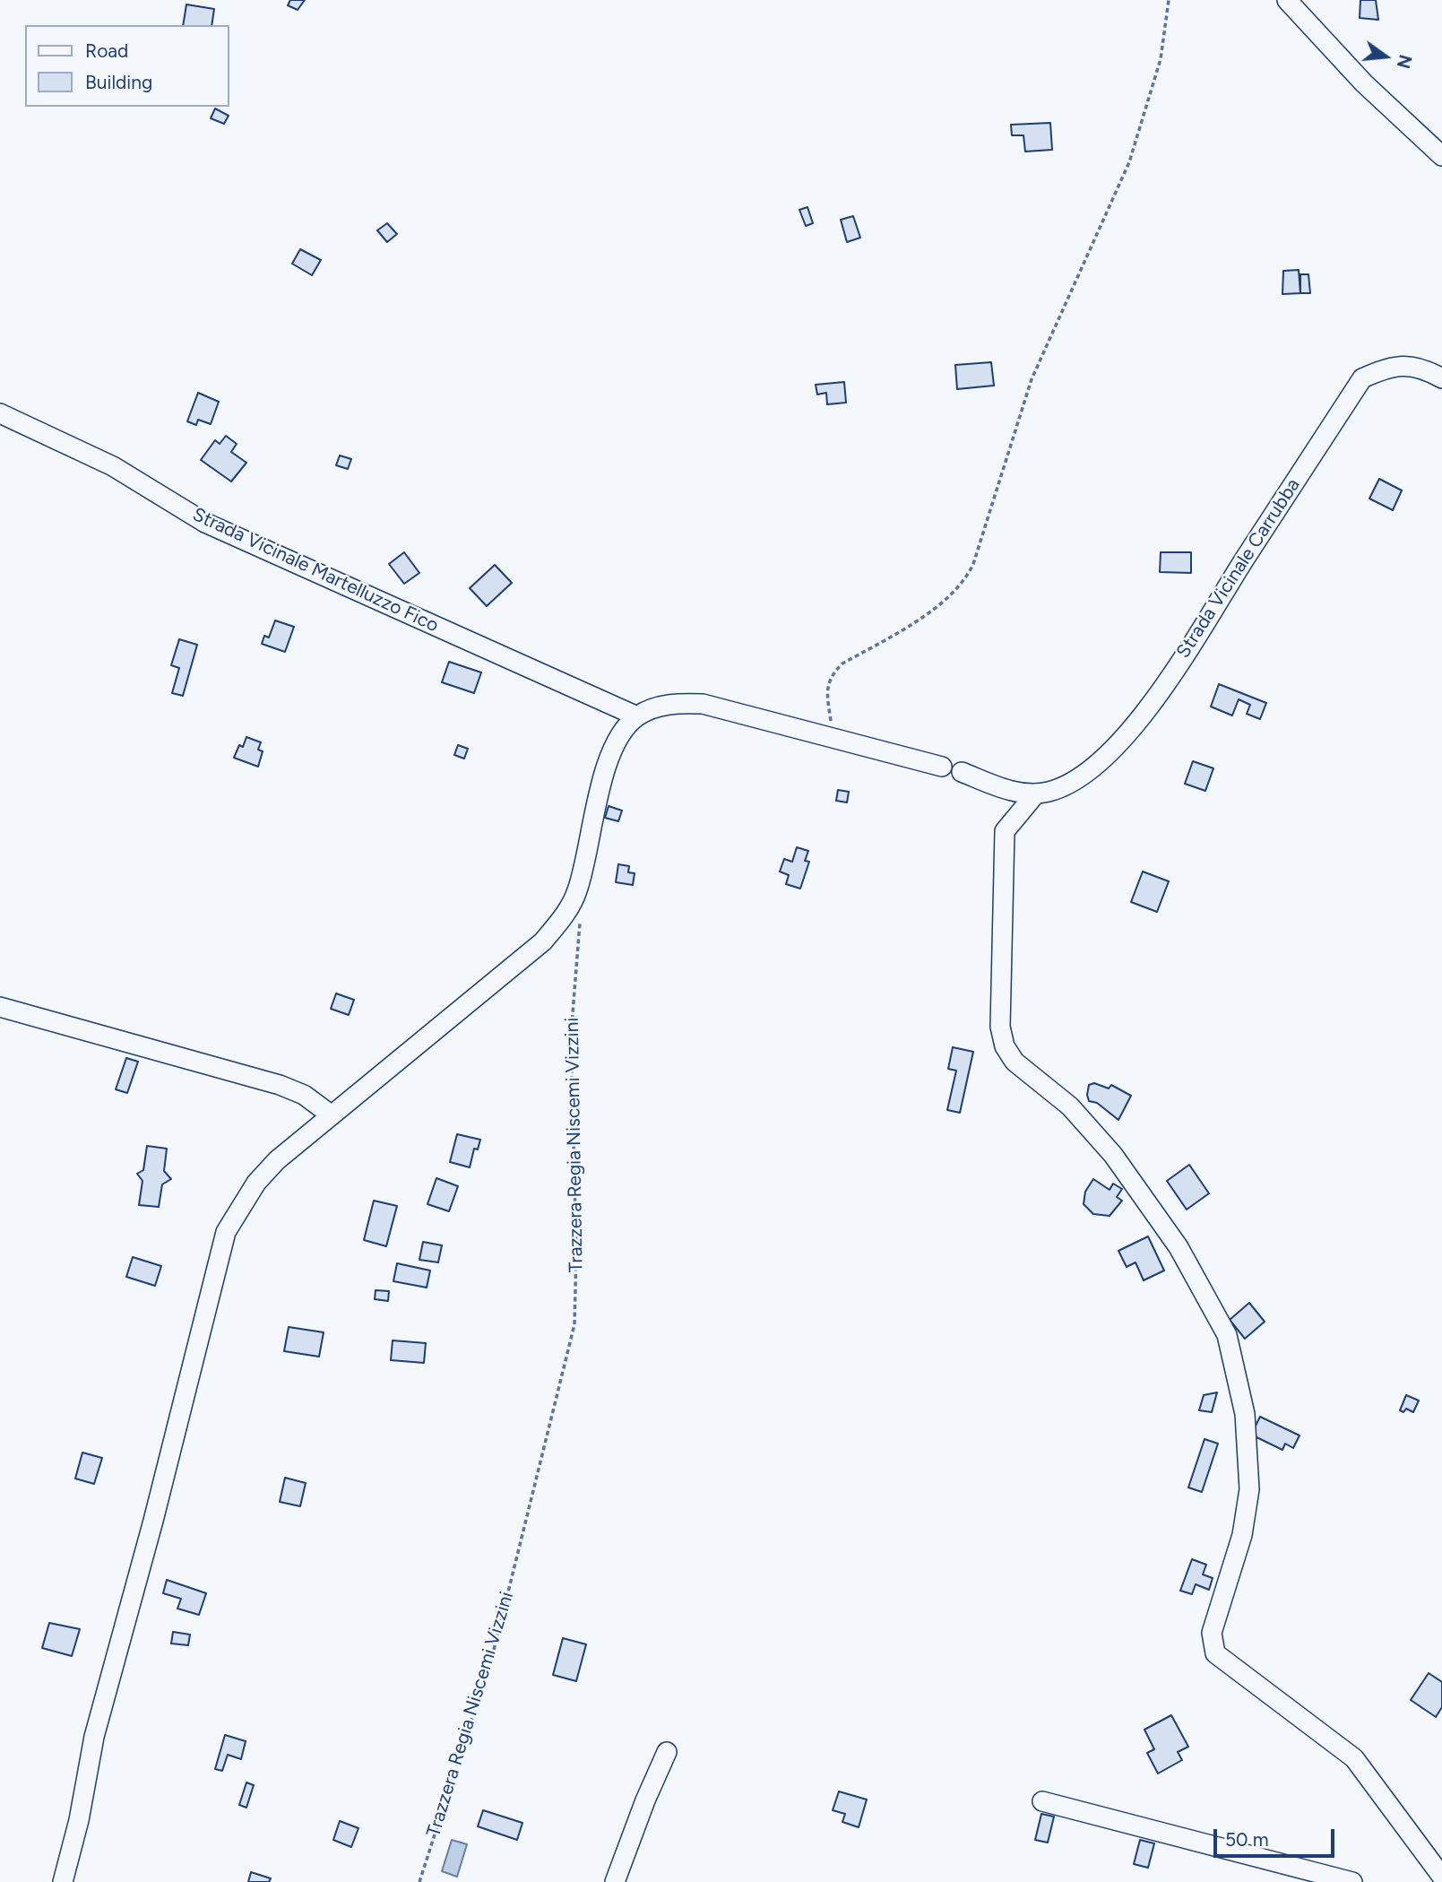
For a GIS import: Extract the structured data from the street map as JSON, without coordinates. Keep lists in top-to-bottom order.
{
  "streets": {
    "street": ["Strada Vicinale Carrubba", "Strada Vicinale Martelluzzo Fico"],
    "path": ["Trazzera Regia Niscemi Vizzini"]
  },
  "legend": ["Road", "Building"],
  "scale_bar": "50 m",
  "north": "right"
}
